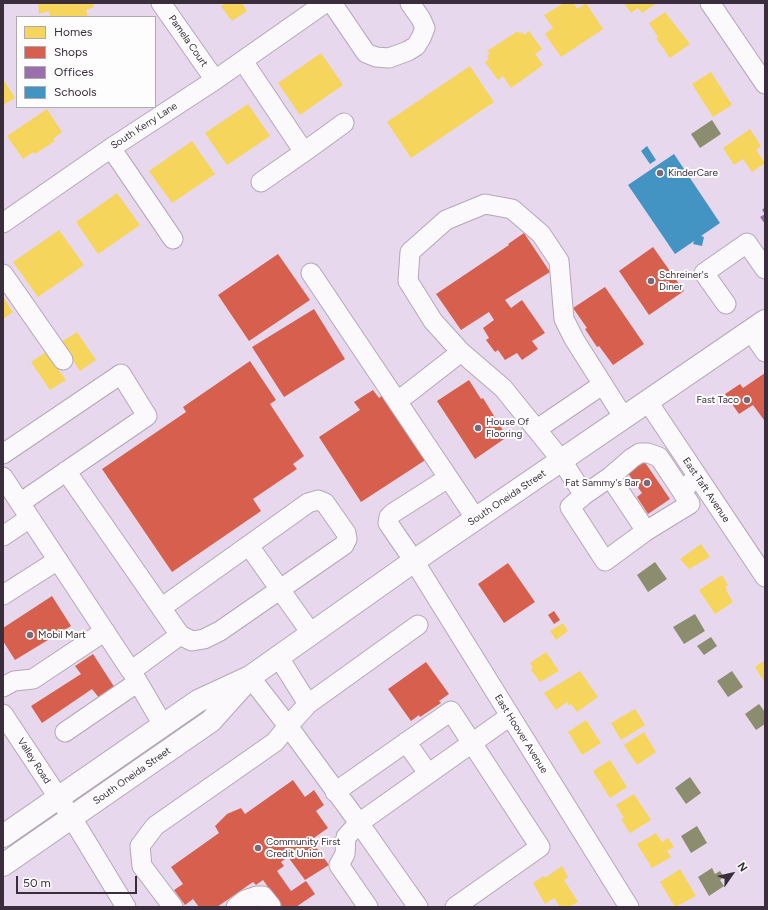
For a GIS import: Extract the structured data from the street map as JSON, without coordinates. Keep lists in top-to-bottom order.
{
  "streets": {
    "main road": ["South Oneida Street"],
    "street": [
      "Pamela Court",
      "South Kerry Lane",
      "East Taft Avenue",
      "East Hoover Avenue",
      "Valley Road"
    ]
  },
  "crossings": [
    ["Pamela Court", "South Kerry Lane"],
    ["East Taft Avenue", "South Oneida Street"],
    ["South Oneida Street", "East Hoover Avenue"],
    ["South Oneida Street", "Valley Road"]
  ],
  "places": [
    "KinderCare",
    "Schreiner's Diner",
    "Fast Taco",
    "House Of Flooring",
    "Fat Sammy's Bar",
    "Mobil Mart",
    "Community First Credit Union"
  ],
  "legend": [
    "Homes",
    "Shops",
    "Offices",
    "Schools"
  ],
  "scale_bar": "50 m",
  "north": "top right"
}
